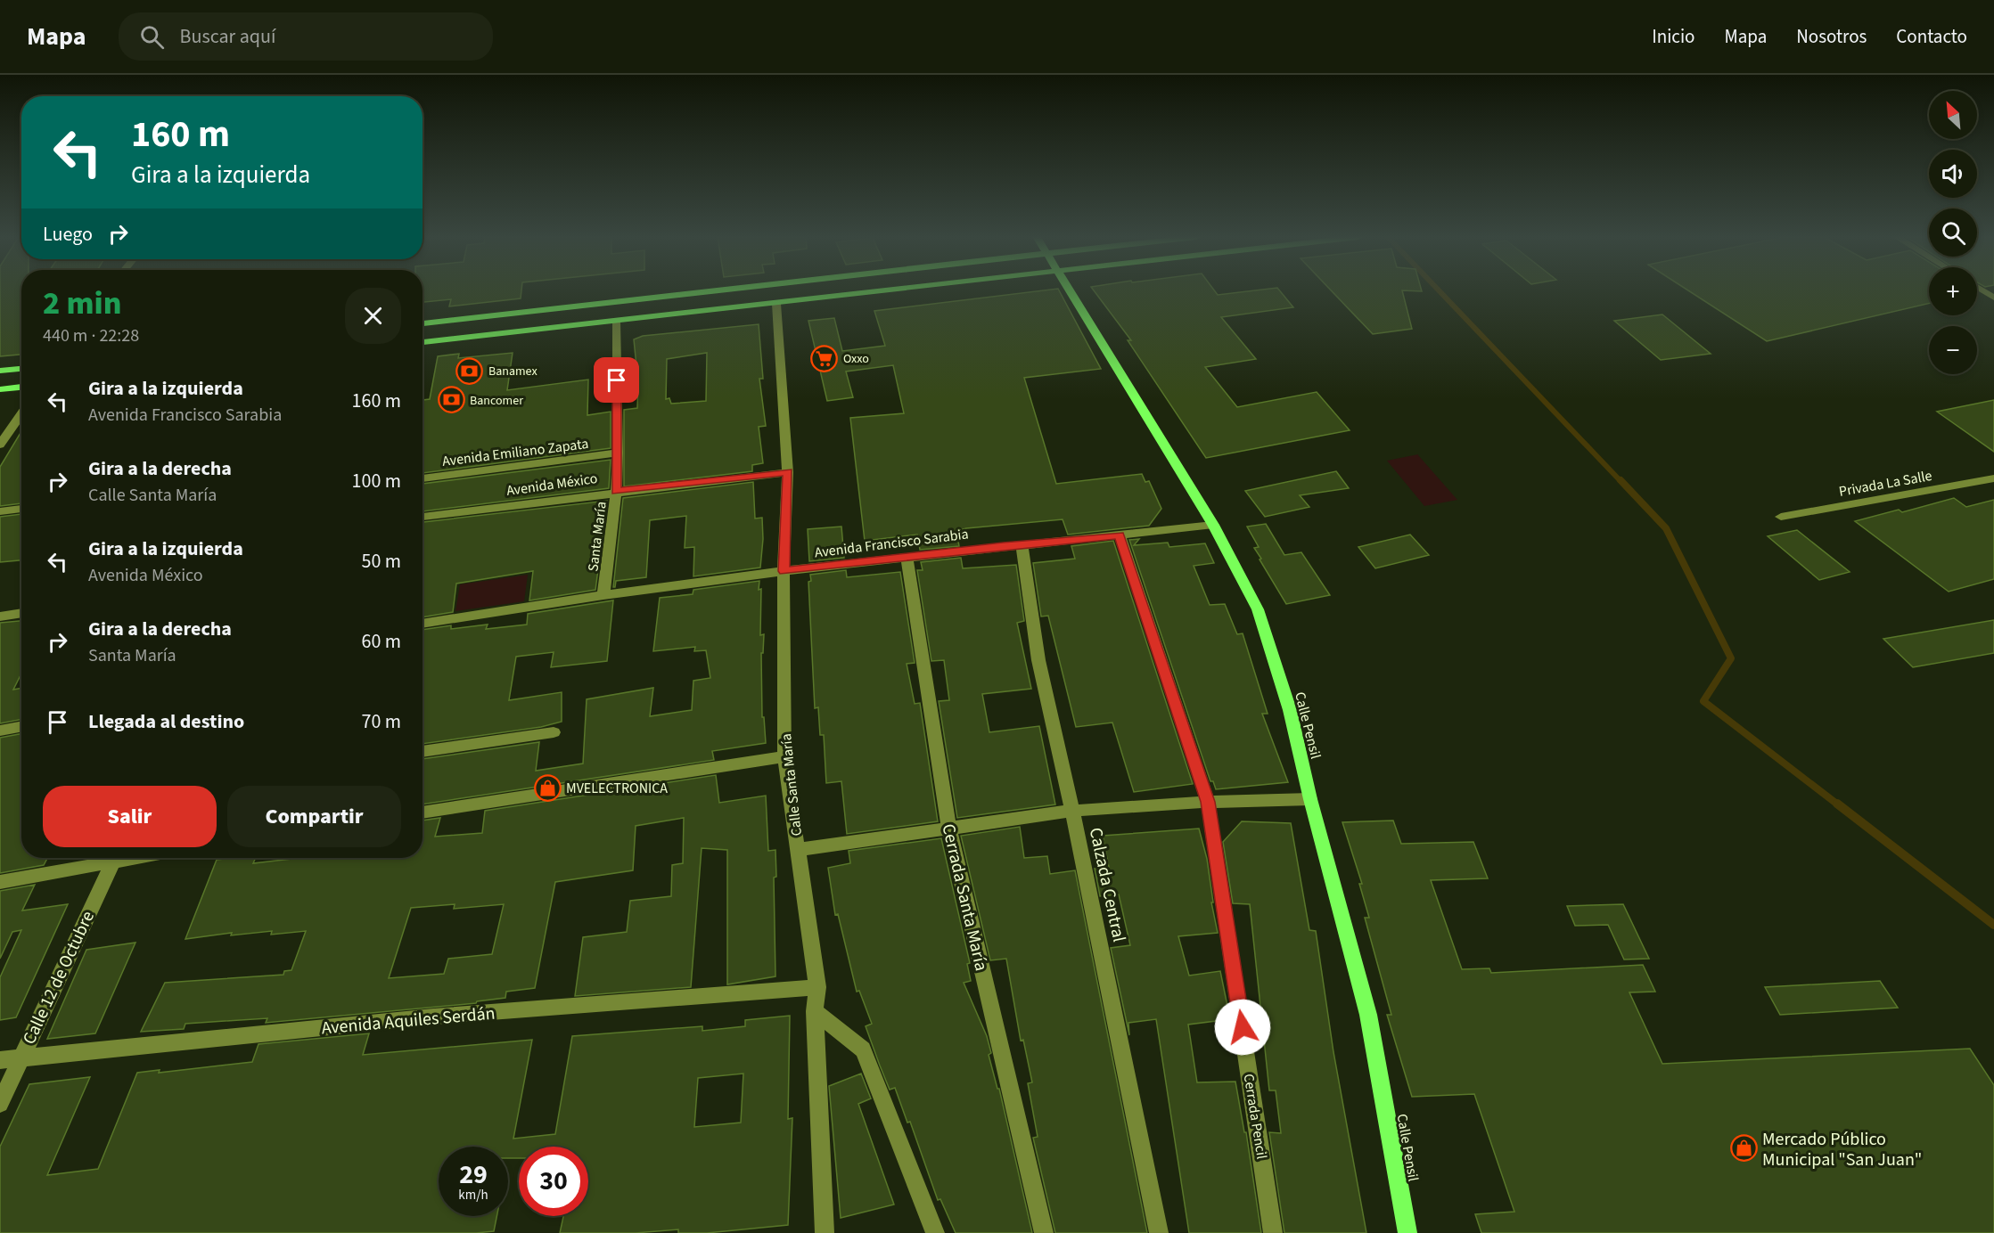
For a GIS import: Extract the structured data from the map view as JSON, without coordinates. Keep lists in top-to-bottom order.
{
  "streets": {
    "main road": ["Calle Pensil"],
    "street": [
      "Avenida Emiliano Zapata",
      "Privada La Salle",
      "Avenida México",
      "Santa María",
      "Avenida Francisco Sarabia",
      "Calle Santa María",
      "Calzada Central",
      "Cerrada Santa María",
      "Calle 12 de Octubre",
      "Avenida Aquiles Serdán",
      "Cerrada Pencil"
    ]
  },
  "crossings": [
    ["Avenida Emiliano Zapata", "Santa María"],
    ["Avenida México", "Santa María"],
    ["Avenida México", "Calle Santa María"],
    ["Santa María", "Avenida Francisco Sarabia"],
    ["Avenida Francisco Sarabia", "Calle Pensil"],
    ["Avenida Francisco Sarabia", "Calle Santa María"],
    ["Avenida Francisco Sarabia", "Calzada Central"],
    ["Avenida Francisco Sarabia", "Cerrada Santa María"],
    ["Avenida Francisco Sarabia", "Cerrada Pencil"],
    ["Calle Santa María", "Avenida Aquiles Serdán"],
    ["Calle 12 de Octubre", "Avenida Aquiles Serdán"]
  ],
  "places": {
    "supermarket": ["Oxxo"],
    "bank": ["Banamex", "Bancomer"],
    "shop": ["MVELECTRONICA", "Mercado Público Municipal \"San Juan\""]
  },
  "north": "top left",
  "page": {
    "header": "Mapa",
    "search": "Buscar aquí",
    "nav": [
      "Inicio",
      "Mapa",
      "Nosotros",
      "Contacto"
    ],
    "map_buttons": ["+", "−"],
    "turn": ["160 m", "Gira a la izquierda"],
    "then": "Luego",
    "heading": ["2 min", "440 m · 22:28"],
    "list": [
      {
        "name": "Gira a la izquierda",
        "note": "Avenida Francisco Sarabia",
        "value": "160 m"
      },
      {
        "name": "Gira a la derecha",
        "note": "Calle Santa María",
        "value": "100 m"
      },
      {
        "name": "Gira a la izquierda",
        "note": "Avenida México",
        "value": "50 m"
      },
      {
        "name": "Gira a la derecha",
        "note": "Santa María",
        "value": "60 m"
      },
      {
        "name": "Llegada al destino",
        "value": "70 m"
      }
    ],
    "buttons": ["Salir", "Compartir"],
    "speed": "29 km/h",
    "limit": "30"
  }
}
